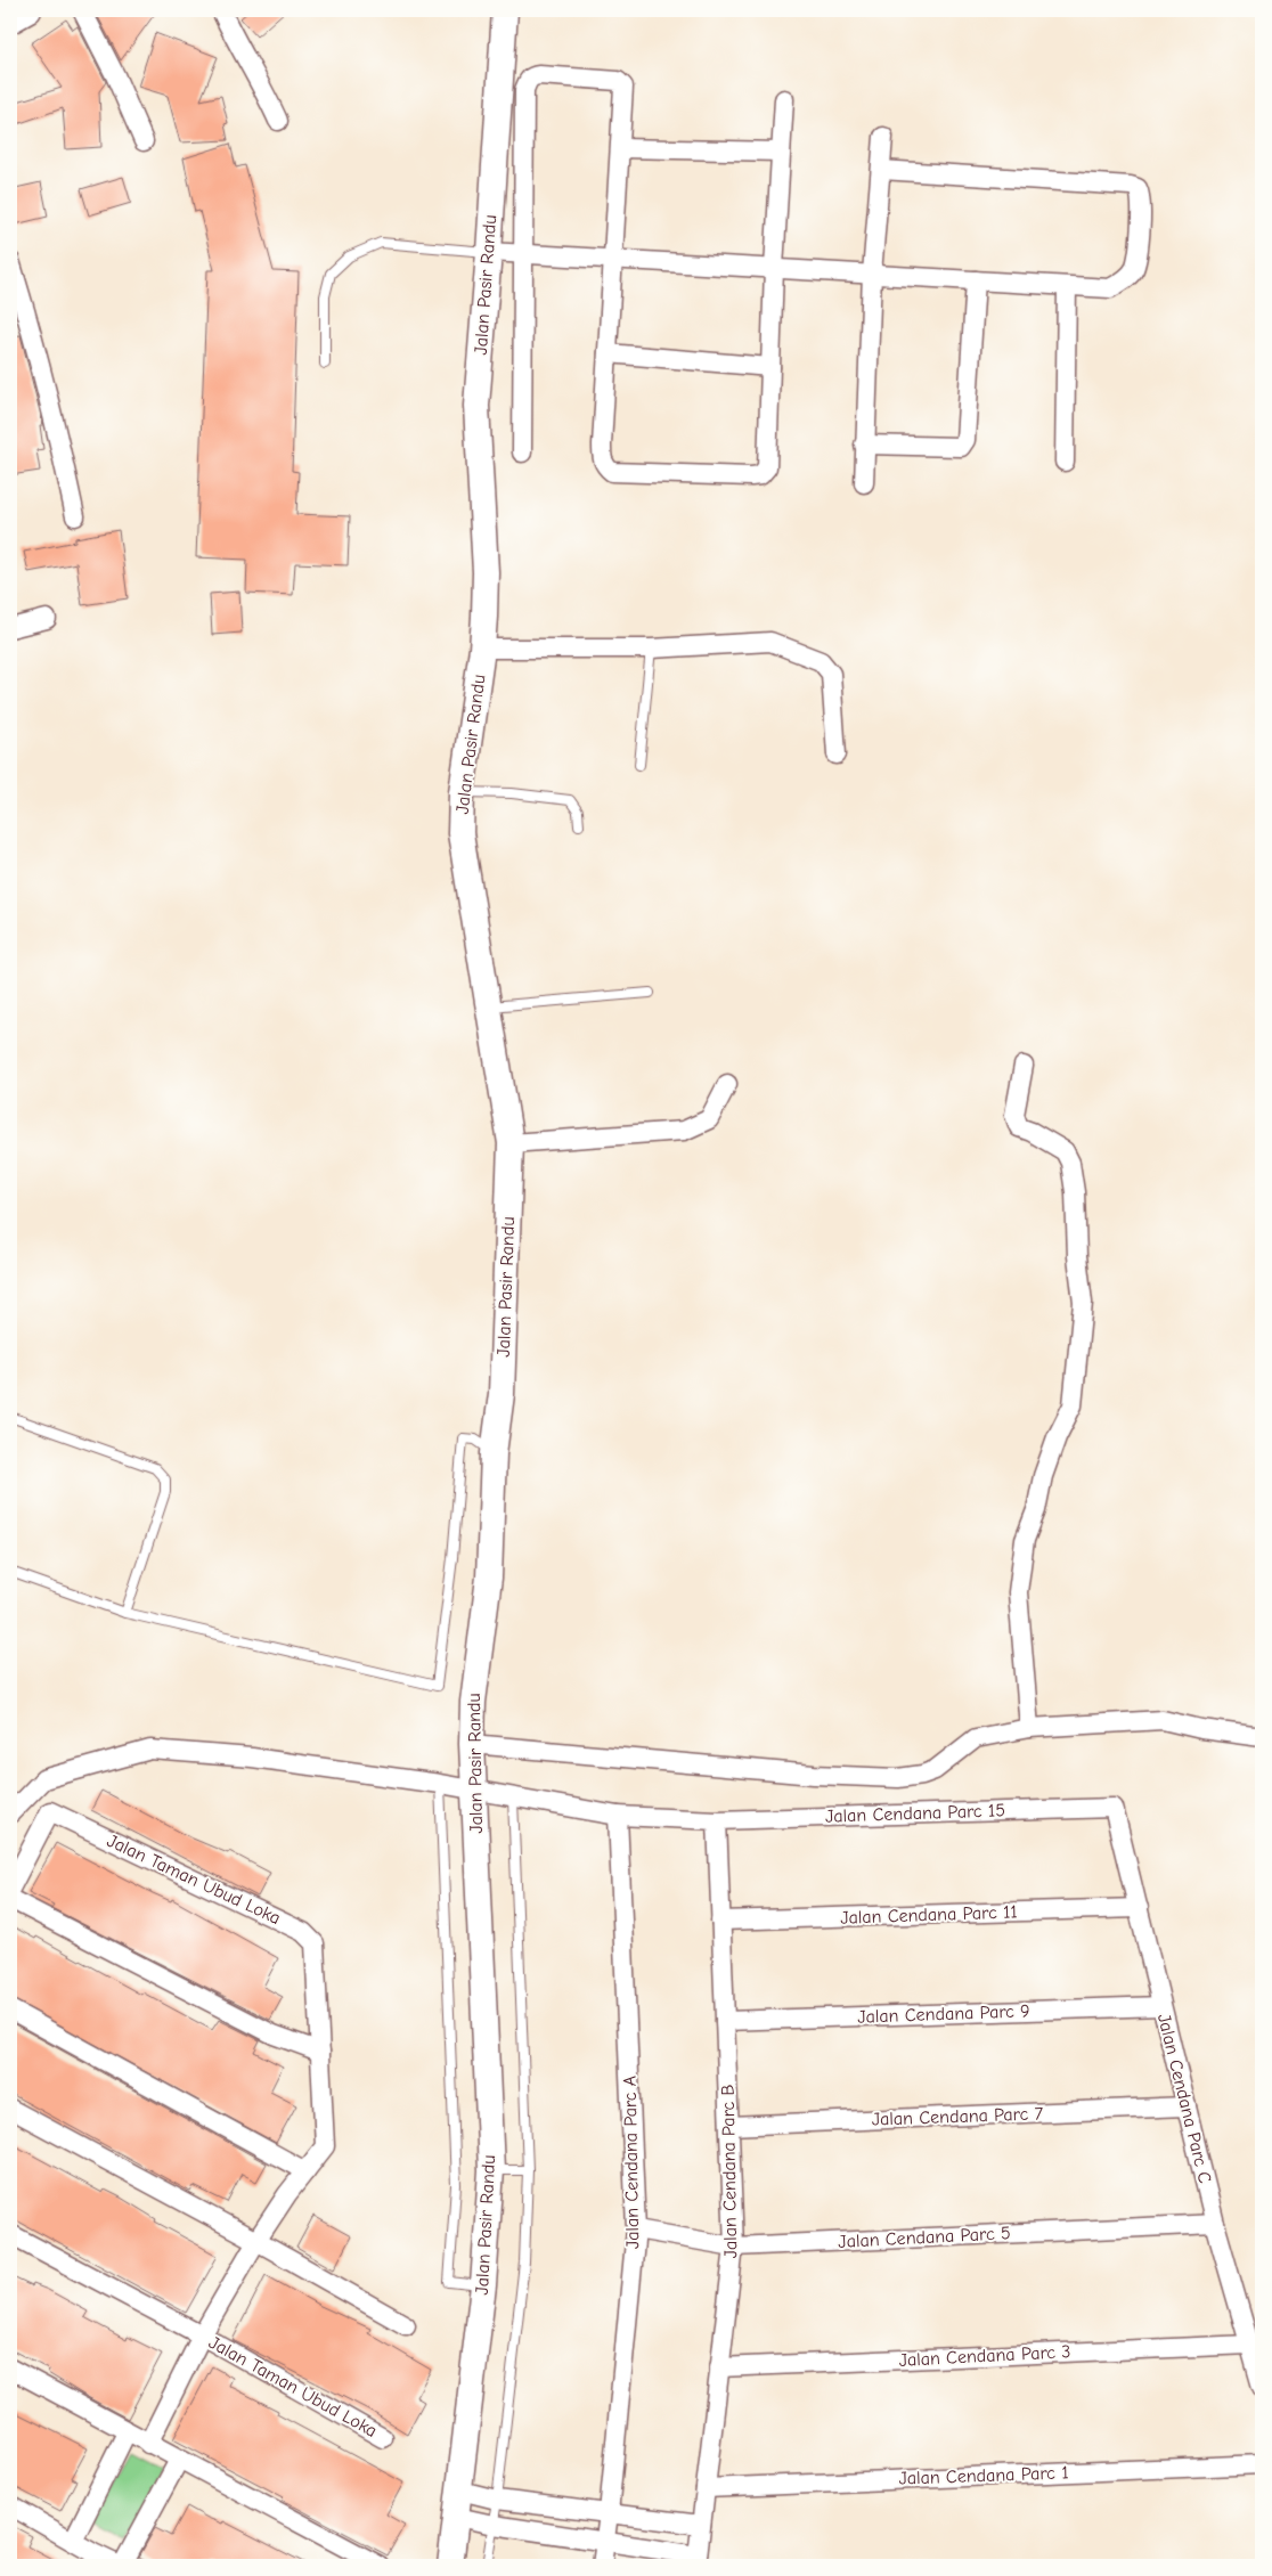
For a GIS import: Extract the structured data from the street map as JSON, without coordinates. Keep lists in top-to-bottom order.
{
  "streets": {
    "main road": ["Jalan Pasir Randu"],
    "street": [
      "Jalan Cendana Parc 15",
      "Jalan Taman Ubud Loka",
      "Jalan Cendana Parc 11",
      "Jalan Cendana Parc 9",
      "Jalan Cendana Parc C",
      "Jalan Cendana Parc 7",
      "Jalan Cendana Parc A",
      "Jalan Cendana Parc B",
      "Jalan Cendana Parc 5",
      "Jalan Cendana Parc 3",
      "Jalan Cendana Parc 1"
    ]
  },
  "crossings": [
    ["Jalan Pasir Randu", "Jalan Cendana Parc 15"],
    ["Jalan Cendana Parc 15", "Jalan Cendana Parc C"],
    ["Jalan Cendana Parc 15", "Jalan Cendana Parc A"],
    ["Jalan Cendana Parc 15", "Jalan Cendana Parc B"],
    ["Jalan Cendana Parc 11", "Jalan Cendana Parc C"],
    ["Jalan Cendana Parc 11", "Jalan Cendana Parc B"],
    ["Jalan Cendana Parc 9", "Jalan Cendana Parc C"],
    ["Jalan Cendana Parc 9", "Jalan Cendana Parc B"],
    ["Jalan Cendana Parc C", "Jalan Cendana Parc 7"],
    ["Jalan Cendana Parc C", "Jalan Cendana Parc 5"],
    ["Jalan Cendana Parc C", "Jalan Cendana Parc 3"],
    ["Jalan Cendana Parc 7", "Jalan Cendana Parc B"],
    ["Jalan Cendana Parc A", "Jalan Cendana Parc 5"],
    ["Jalan Cendana Parc B", "Jalan Cendana Parc 5"],
    ["Jalan Cendana Parc B", "Jalan Cendana Parc 3"],
    ["Jalan Cendana Parc B", "Jalan Cendana Parc 1"]
  ]
}
